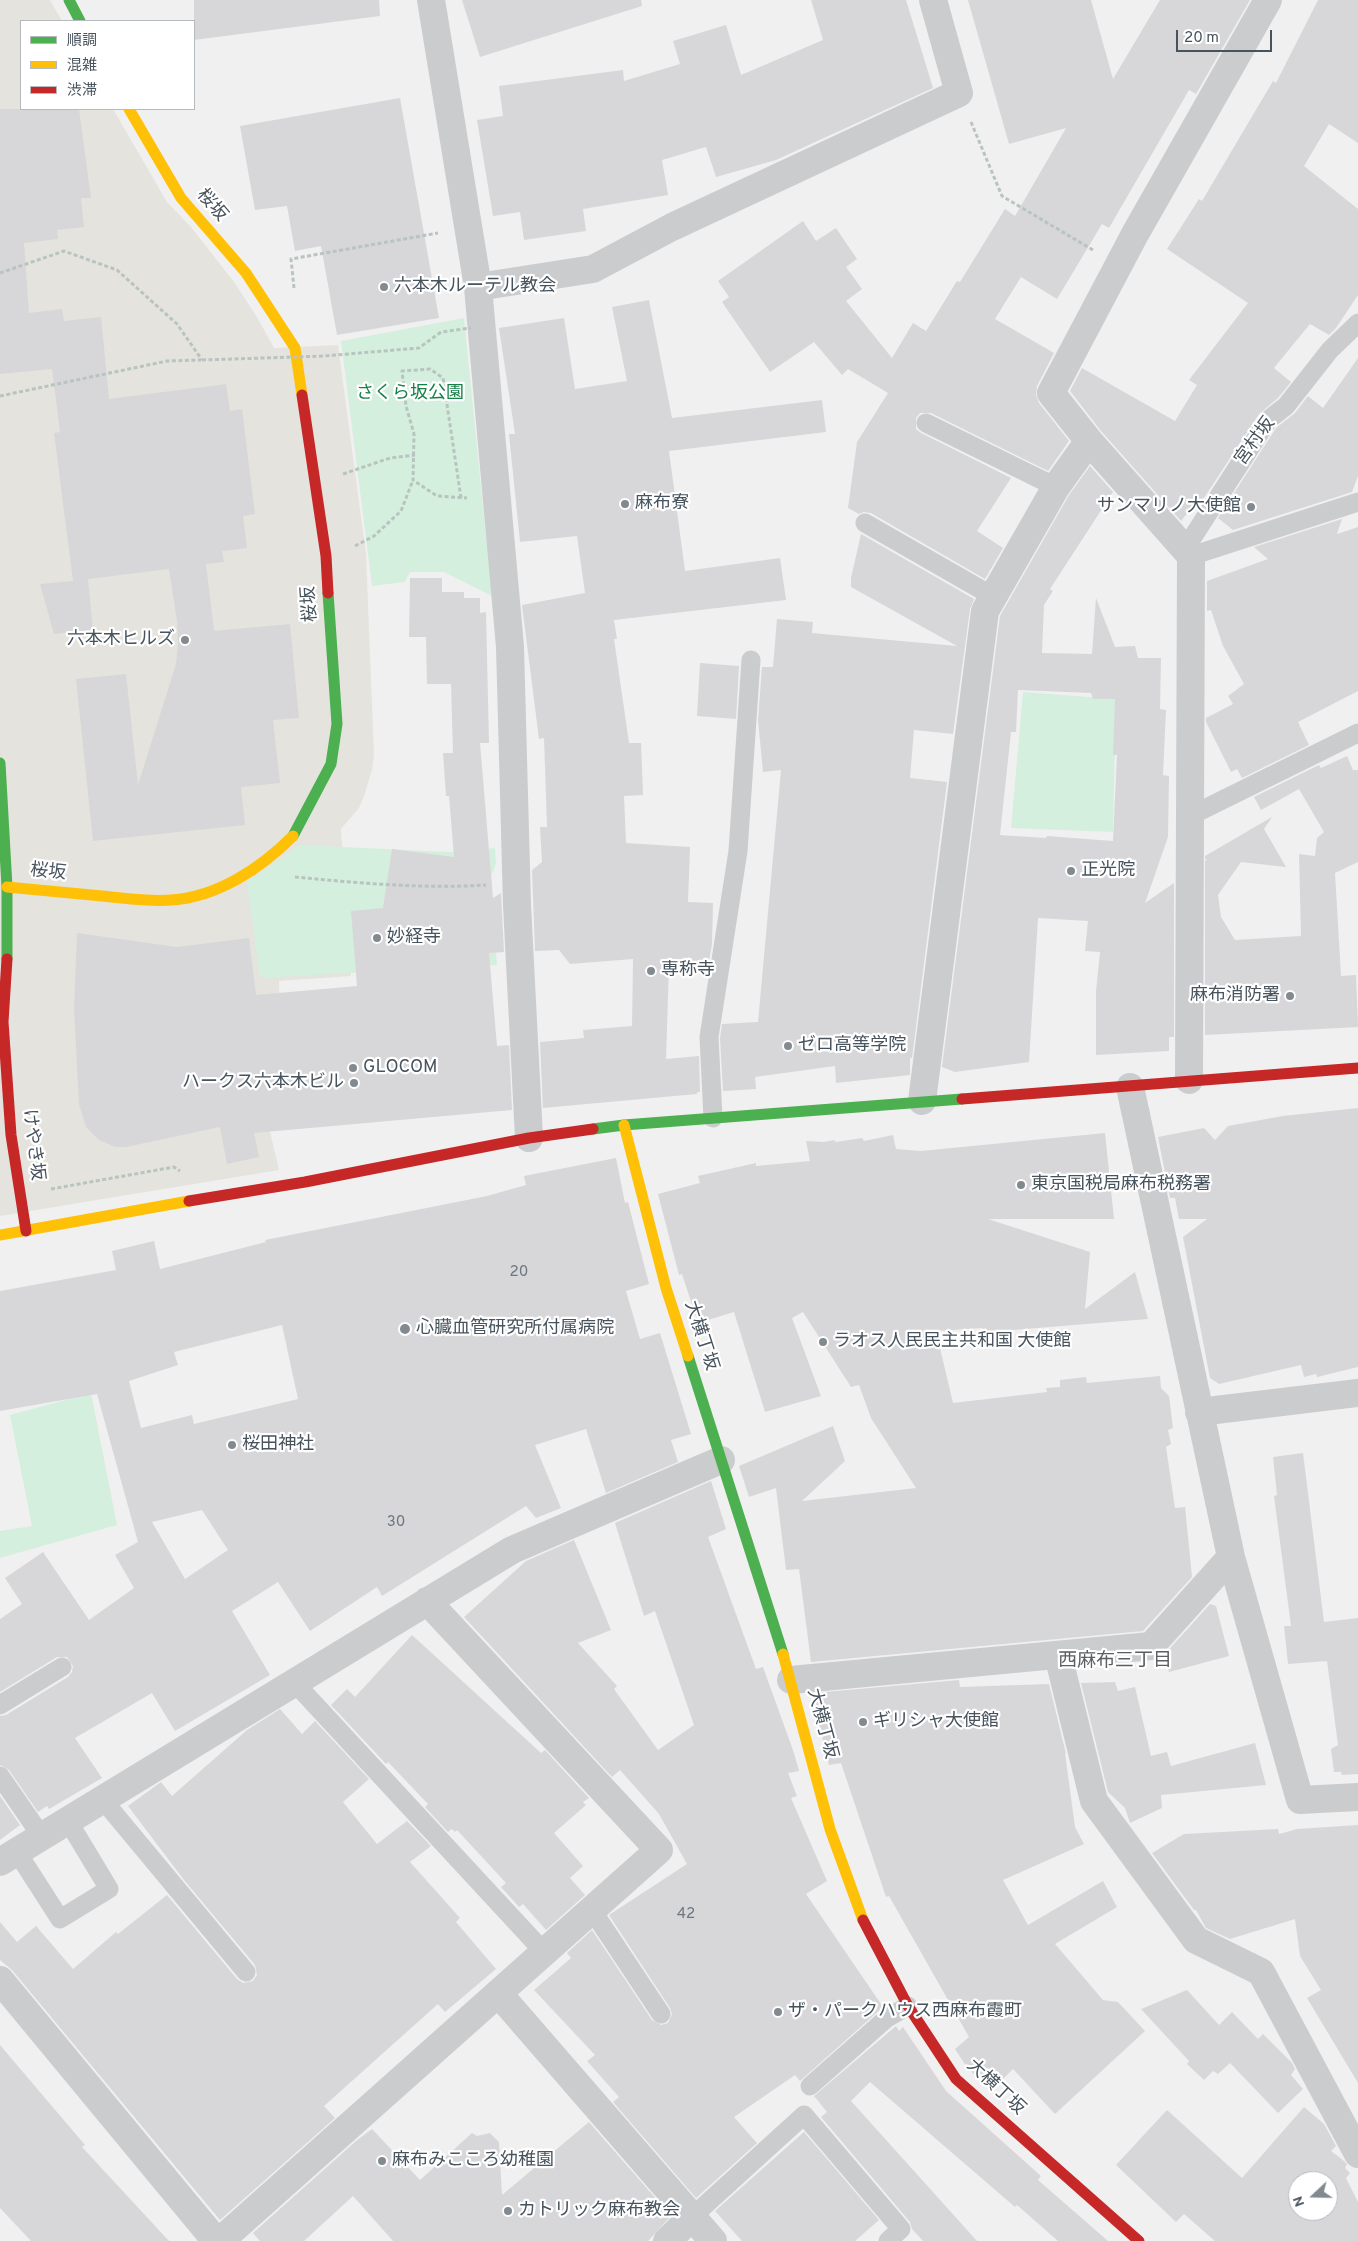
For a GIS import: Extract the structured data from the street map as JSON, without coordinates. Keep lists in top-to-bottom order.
{
  "streets": {
    "street": ["桜坂", "けやき坂", "大横丁坂"],
    "lane": ["宮村坂"]
  },
  "crossings": [
    ["桜坂", "けやき坂"]
  ],
  "districts": ["西麻布三丁目"],
  "parks": ["さくら坂公園"],
  "places": [
    "六本木ルーテル教会",
    "麻布寮",
    "サンマリノ大使館",
    "六本木ヒルズ",
    "正光院",
    "妙経寺",
    "専称寺",
    "麻布消防署",
    "ゼロ高等学院",
    "GLOCOM",
    "ハークス六本木ビル",
    "東京国税局麻布税務署",
    "心臓血管研究所付属病院",
    "ラオス人民民主共和国 大使館",
    "桜田神社",
    "ギリシャ大使館",
    "ザ・パークハウス西麻布霞町",
    "麻布みこころ幼稚園",
    "カトリック麻布教会"
  ],
  "house_numbers": ["20", "30", "42"],
  "legend": ["順調", "混雑", "渋滞"],
  "scale_bar": "20 m",
  "north": "left"
}
